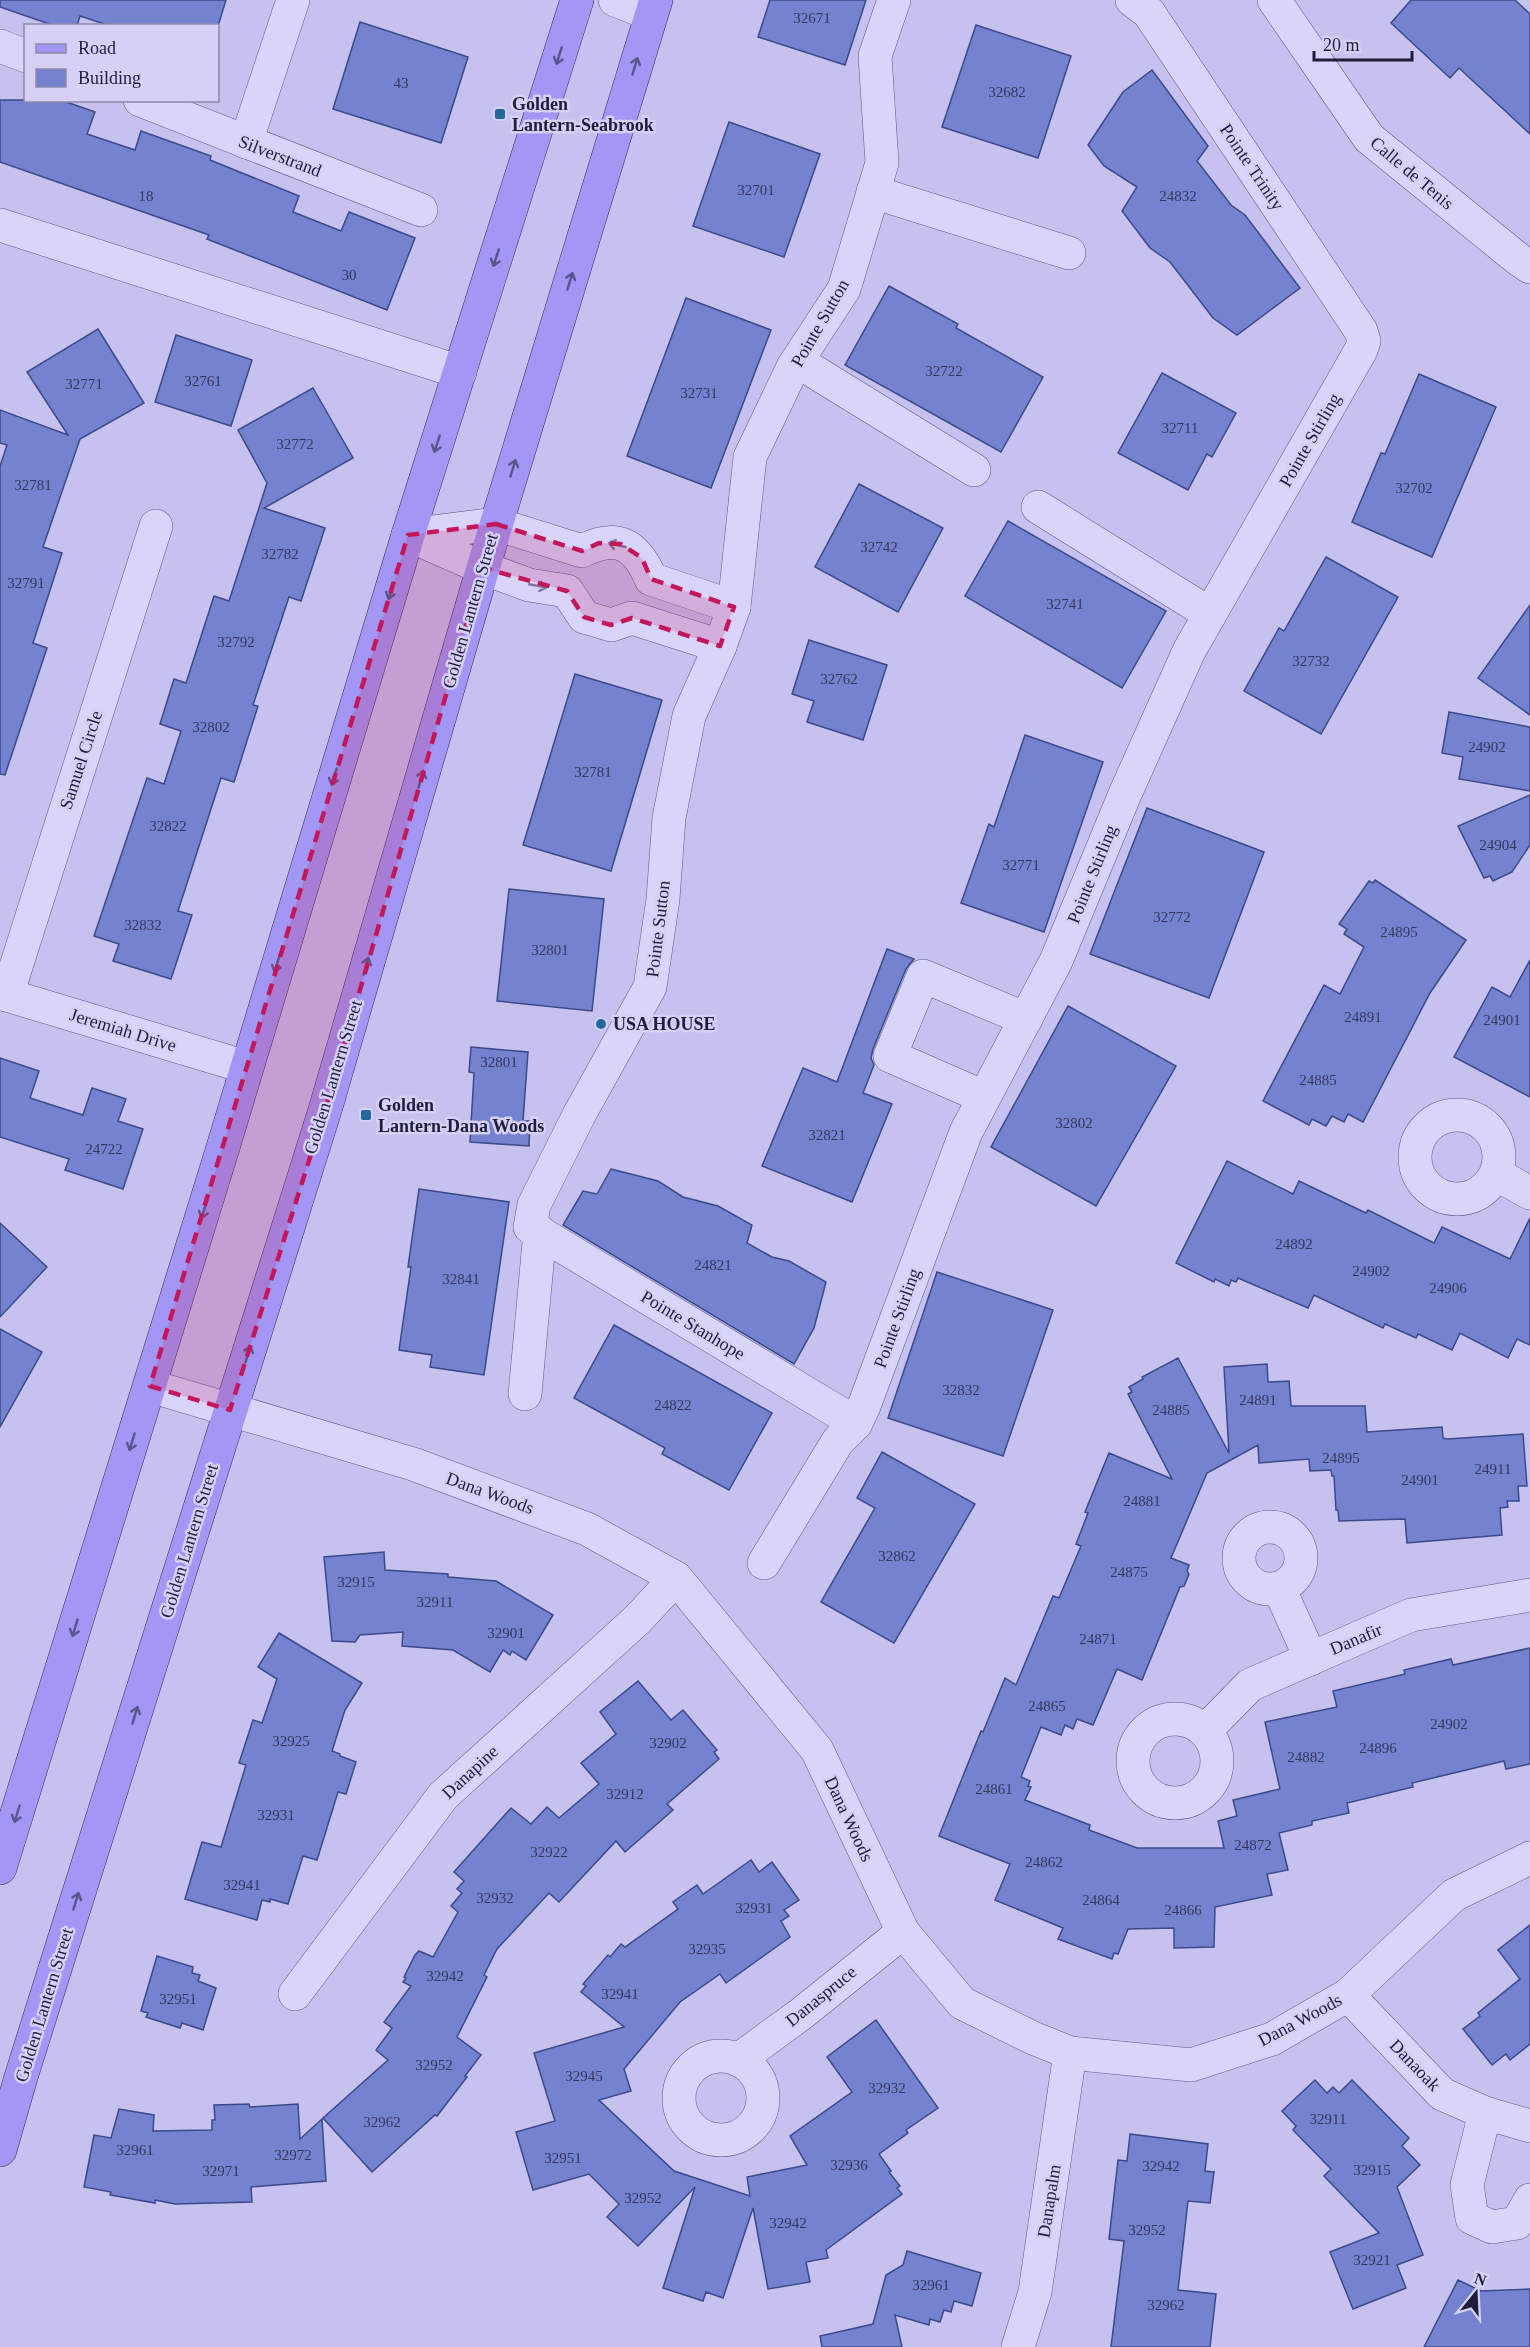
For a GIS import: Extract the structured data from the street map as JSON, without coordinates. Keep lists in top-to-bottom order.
{
  "streets": {
    "main road": ["Golden Lantern Street"],
    "street": [
      "Silverstrand",
      "Pointe Trinity",
      "Calle de Tenis",
      "Pointe Sutton",
      "Pointe Stirling",
      "Samuel Circle",
      "Jeremiah Drive",
      "Pointe Stanhope",
      "Dana Woods",
      "Danafir",
      "Danapine",
      "Danaspruce",
      "Danaoak",
      "Danapalm"
    ]
  },
  "crossings": [
    ["Pointe Trinity", "Pointe Stirling"],
    ["Pointe Sutton", "Pointe Stanhope"],
    ["Pointe Stirling", "Pointe Stanhope"],
    ["Golden Lantern Street", "Dana Woods"],
    ["Samuel Circle", "Jeremiah Drive"],
    ["Dana Woods", "Danapine"],
    ["Dana Woods", "Danaspruce"],
    ["Dana Woods", "Danaoak"],
    ["Dana Woods", "Danapalm"]
  ],
  "places": {
    "transit": ["Golden Lantern-Seabrook", "Golden Lantern-Dana Woods"],
    "other": ["USA HOUSE"]
  },
  "house_numbers": [
    "32671",
    "43",
    "32682",
    "32701",
    "18",
    "24832",
    "30",
    "32722",
    "32761",
    "32771",
    "32731",
    "32711",
    "32772",
    "32781",
    "32702",
    "32742",
    "32782",
    "32791",
    "32741",
    "32792",
    "32732",
    "32762",
    "32802",
    "24902",
    "32781",
    "32822",
    "24904",
    "32771",
    "32772",
    "32832",
    "24895",
    "32801",
    "24891",
    "24901",
    "32801",
    "24885",
    "32802",
    "32821",
    "24722",
    "24892",
    "24821",
    "24902",
    "32841",
    "24906",
    "32832",
    "24891",
    "24822",
    "24885",
    "24895",
    "24911",
    "24901",
    "24881",
    "32862",
    "24875",
    "32915",
    "32911",
    "32901",
    "24871",
    "24865",
    "24902",
    "32925",
    "32902",
    "24896",
    "24882",
    "24861",
    "32912",
    "32931",
    "24872",
    "32922",
    "24862",
    "32941",
    "32932",
    "24864",
    "32931",
    "24866",
    "32935",
    "32942",
    "32941",
    "32951",
    "32952",
    "32945",
    "32932",
    "32911",
    "32962",
    "32961",
    "32972",
    "32951",
    "32936",
    "32942",
    "32915",
    "32971",
    "32952",
    "32942",
    "32952",
    "32921",
    "32961",
    "32962"
  ],
  "legend": ["Road", "Building"],
  "scale_bar": "20 m",
  "north": "top"
}
